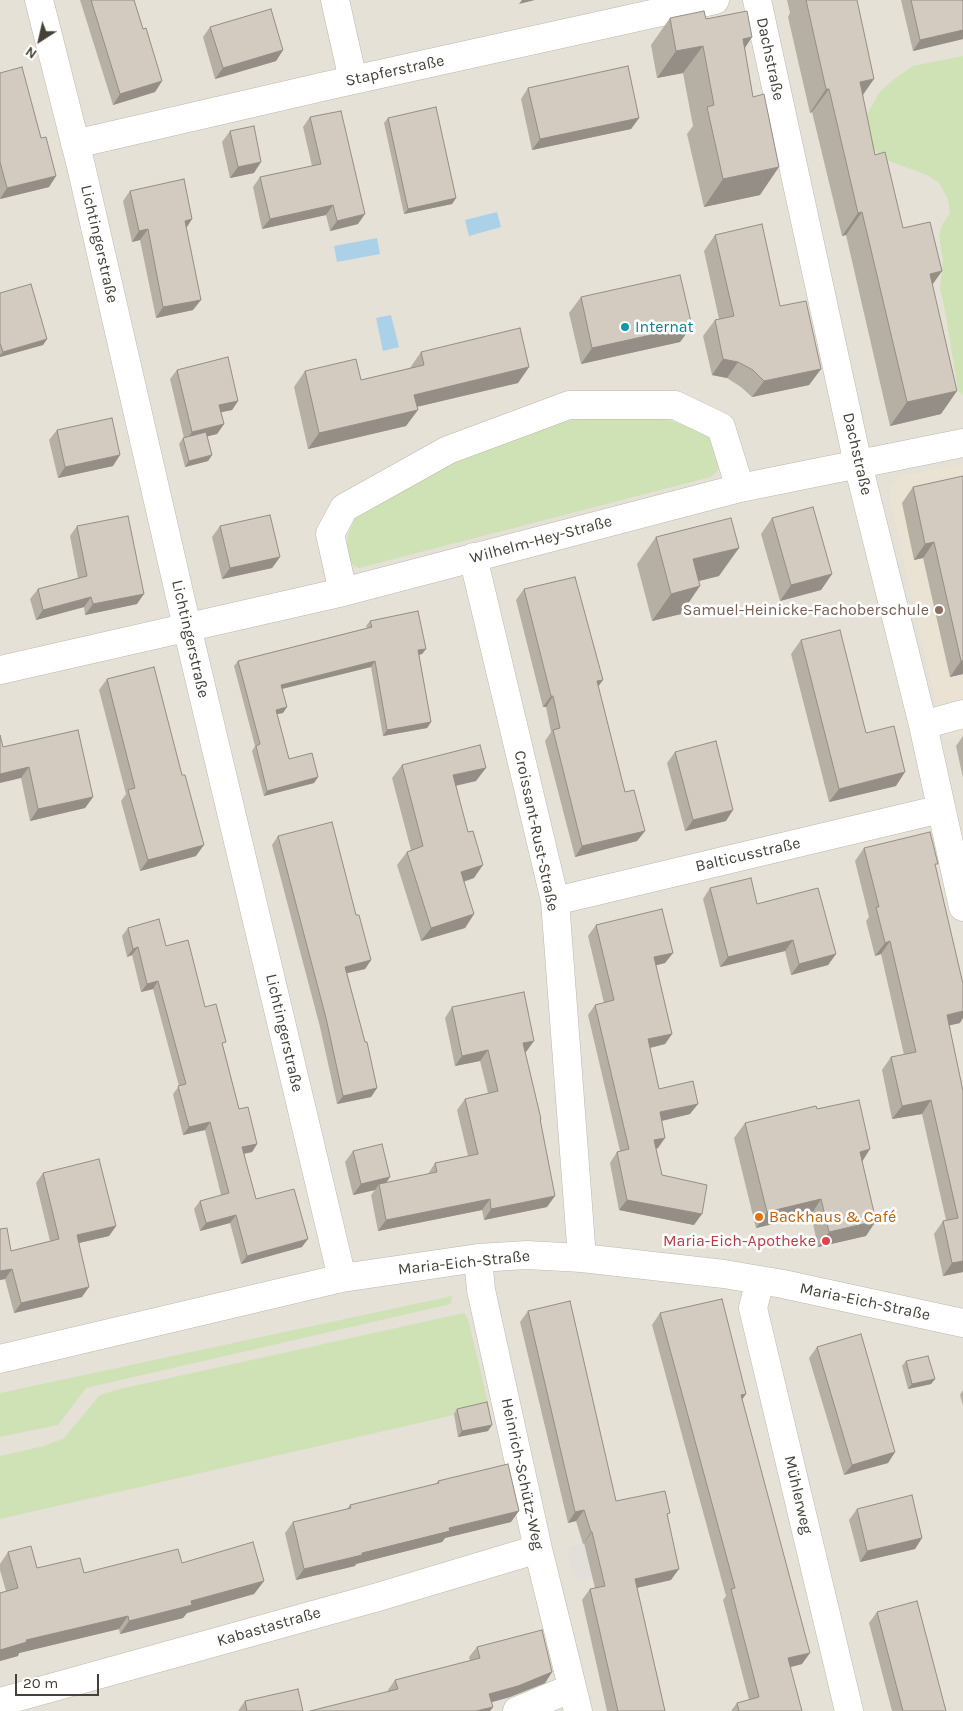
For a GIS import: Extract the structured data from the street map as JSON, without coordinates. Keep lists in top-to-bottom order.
{
  "streets": {
    "street": [
      "Dachstraße",
      "Stapferstraße",
      "Lichtingerstraße",
      "Wilhelm-Hey-Straße",
      "Croissant-Rust-Straße",
      "Balticusstraße",
      "Maria-Eich-Straße",
      "Heinrich-Schütz-Weg",
      "Mühlerweg",
      "Kabastastraße"
    ]
  },
  "crossings": [
    ["Dachstraße", "Wilhelm-Hey-Straße"],
    ["Dachstraße", "Balticusstraße"],
    ["Stapferstraße", "Lichtingerstraße"],
    ["Lichtingerstraße", "Wilhelm-Hey-Straße"],
    ["Lichtingerstraße", "Maria-Eich-Straße"],
    ["Wilhelm-Hey-Straße", "Croissant-Rust-Straße"],
    ["Croissant-Rust-Straße", "Balticusstraße"],
    ["Croissant-Rust-Straße", "Maria-Eich-Straße"],
    ["Maria-Eich-Straße", "Heinrich-Schütz-Weg"],
    ["Maria-Eich-Straße", "Mühlerweg"],
    ["Heinrich-Schütz-Weg", "Kabastastraße"]
  ],
  "places": [
    "Internat",
    "Samuel-Heinicke-Fachoberschule",
    "Backhaus & Café",
    "Maria-Eich-Apotheke"
  ],
  "scale_bar": "20 m",
  "north": "bottom left"
}
